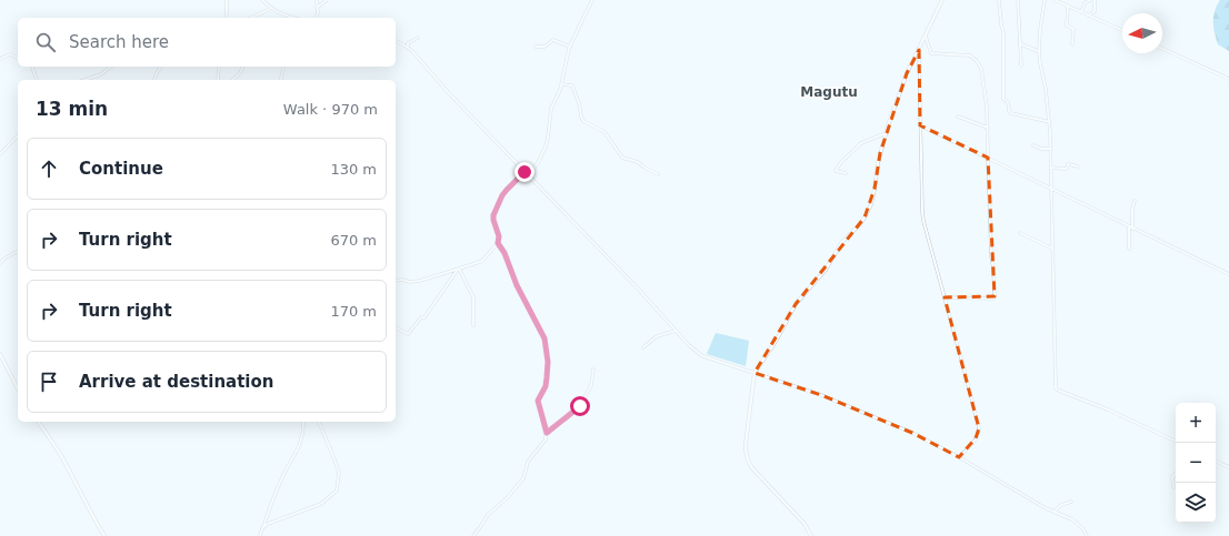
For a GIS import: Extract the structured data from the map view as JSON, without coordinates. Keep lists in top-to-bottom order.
{
  "districts": ["Magutu"],
  "north": "left",
  "page": {
    "search": "Search here",
    "heading": ["13 min", "Walk · 970 m"],
    "list": [
      ["Continue", "130 m"],
      ["Turn right", "670 m"],
      ["Turn right", "170 m"],
      "Arrive at destination"
    ],
    "map_buttons": ["+", "−"]
  }
}
